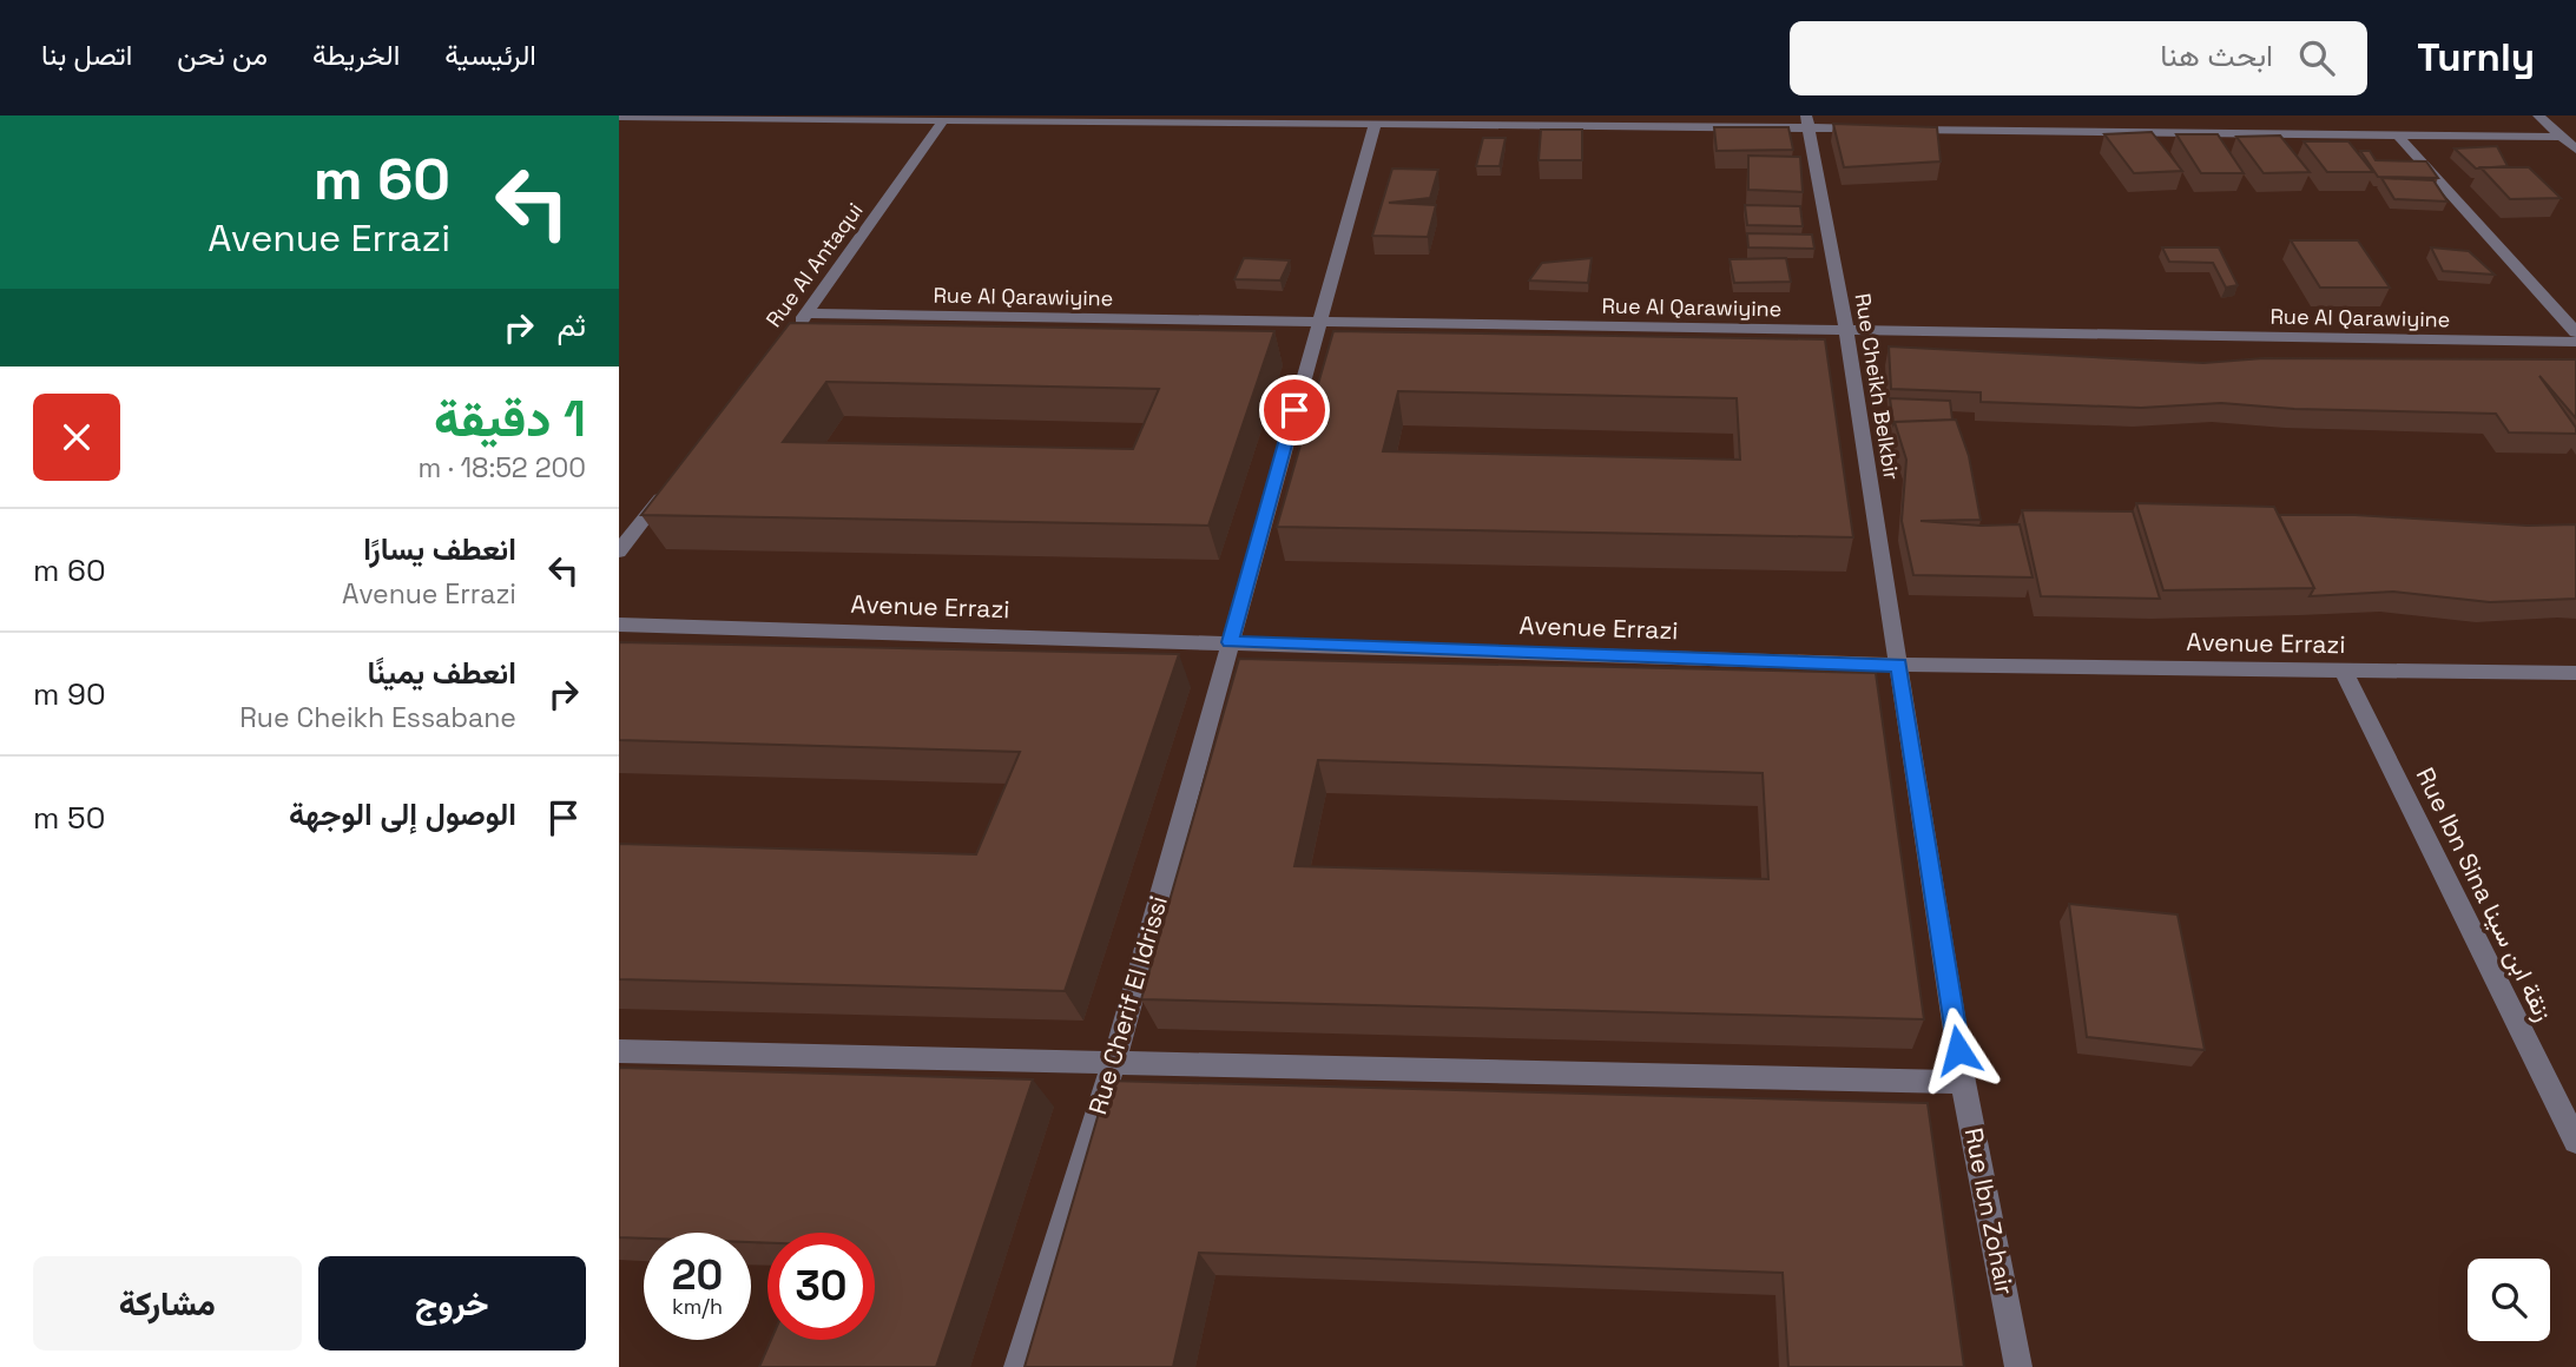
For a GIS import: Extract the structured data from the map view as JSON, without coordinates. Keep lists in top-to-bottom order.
{
  "streets": {
    "street": [
      "Rue Al Antaqui",
      "Rue Al Qarawiyine",
      "Rue Cheikh Belkbir",
      "Avenue Errazi",
      "Rue Ibn Sina زنقة ابن سينا",
      "Rue Cherif El Idrissi",
      "Rue Ibn Zohair"
    ]
  },
  "crossings": [
    ["Rue Al Antaqui", "Rue Al Qarawiyine"],
    ["Rue Al Qarawiyine", "Rue Cheikh Belkbir"],
    ["Rue Al Qarawiyine", "Rue Cherif El Idrissi"],
    ["Rue Cheikh Belkbir", "Avenue Errazi"],
    ["Rue Cheikh Belkbir", "Rue Ibn Zohair"],
    ["Avenue Errazi", "Rue Ibn Sina زنقة ابن سينا"],
    ["Avenue Errazi", "Rue Cherif El Idrissi"],
    ["Avenue Errazi", "Rue Ibn Zohair"]
  ],
  "page": {
    "header": "Turnly",
    "search": "ابحث هنا",
    "nav": [
      "الرئيسية",
      "الخريطة",
      "من نحن",
      "اتصل بنا"
    ],
    "turn": ["60 m", "Avenue Errazi"],
    "then": "ثم",
    "heading": ["1 دقيقة", "200 m · 18:52"],
    "list": [
      {
        "name": "انعطف يسارًا",
        "note": "Avenue Errazi",
        "value": "60 m"
      },
      {
        "name": "انعطف يمينًا",
        "note": "Rue Cheikh Essabane",
        "value": "90 m"
      },
      {
        "name": "الوصول إلى الوجهة",
        "value": "50 m"
      }
    ],
    "speed": "20 km/h",
    "limit": "30",
    "buttons": ["خروج", "مشاركة"]
  }
}
